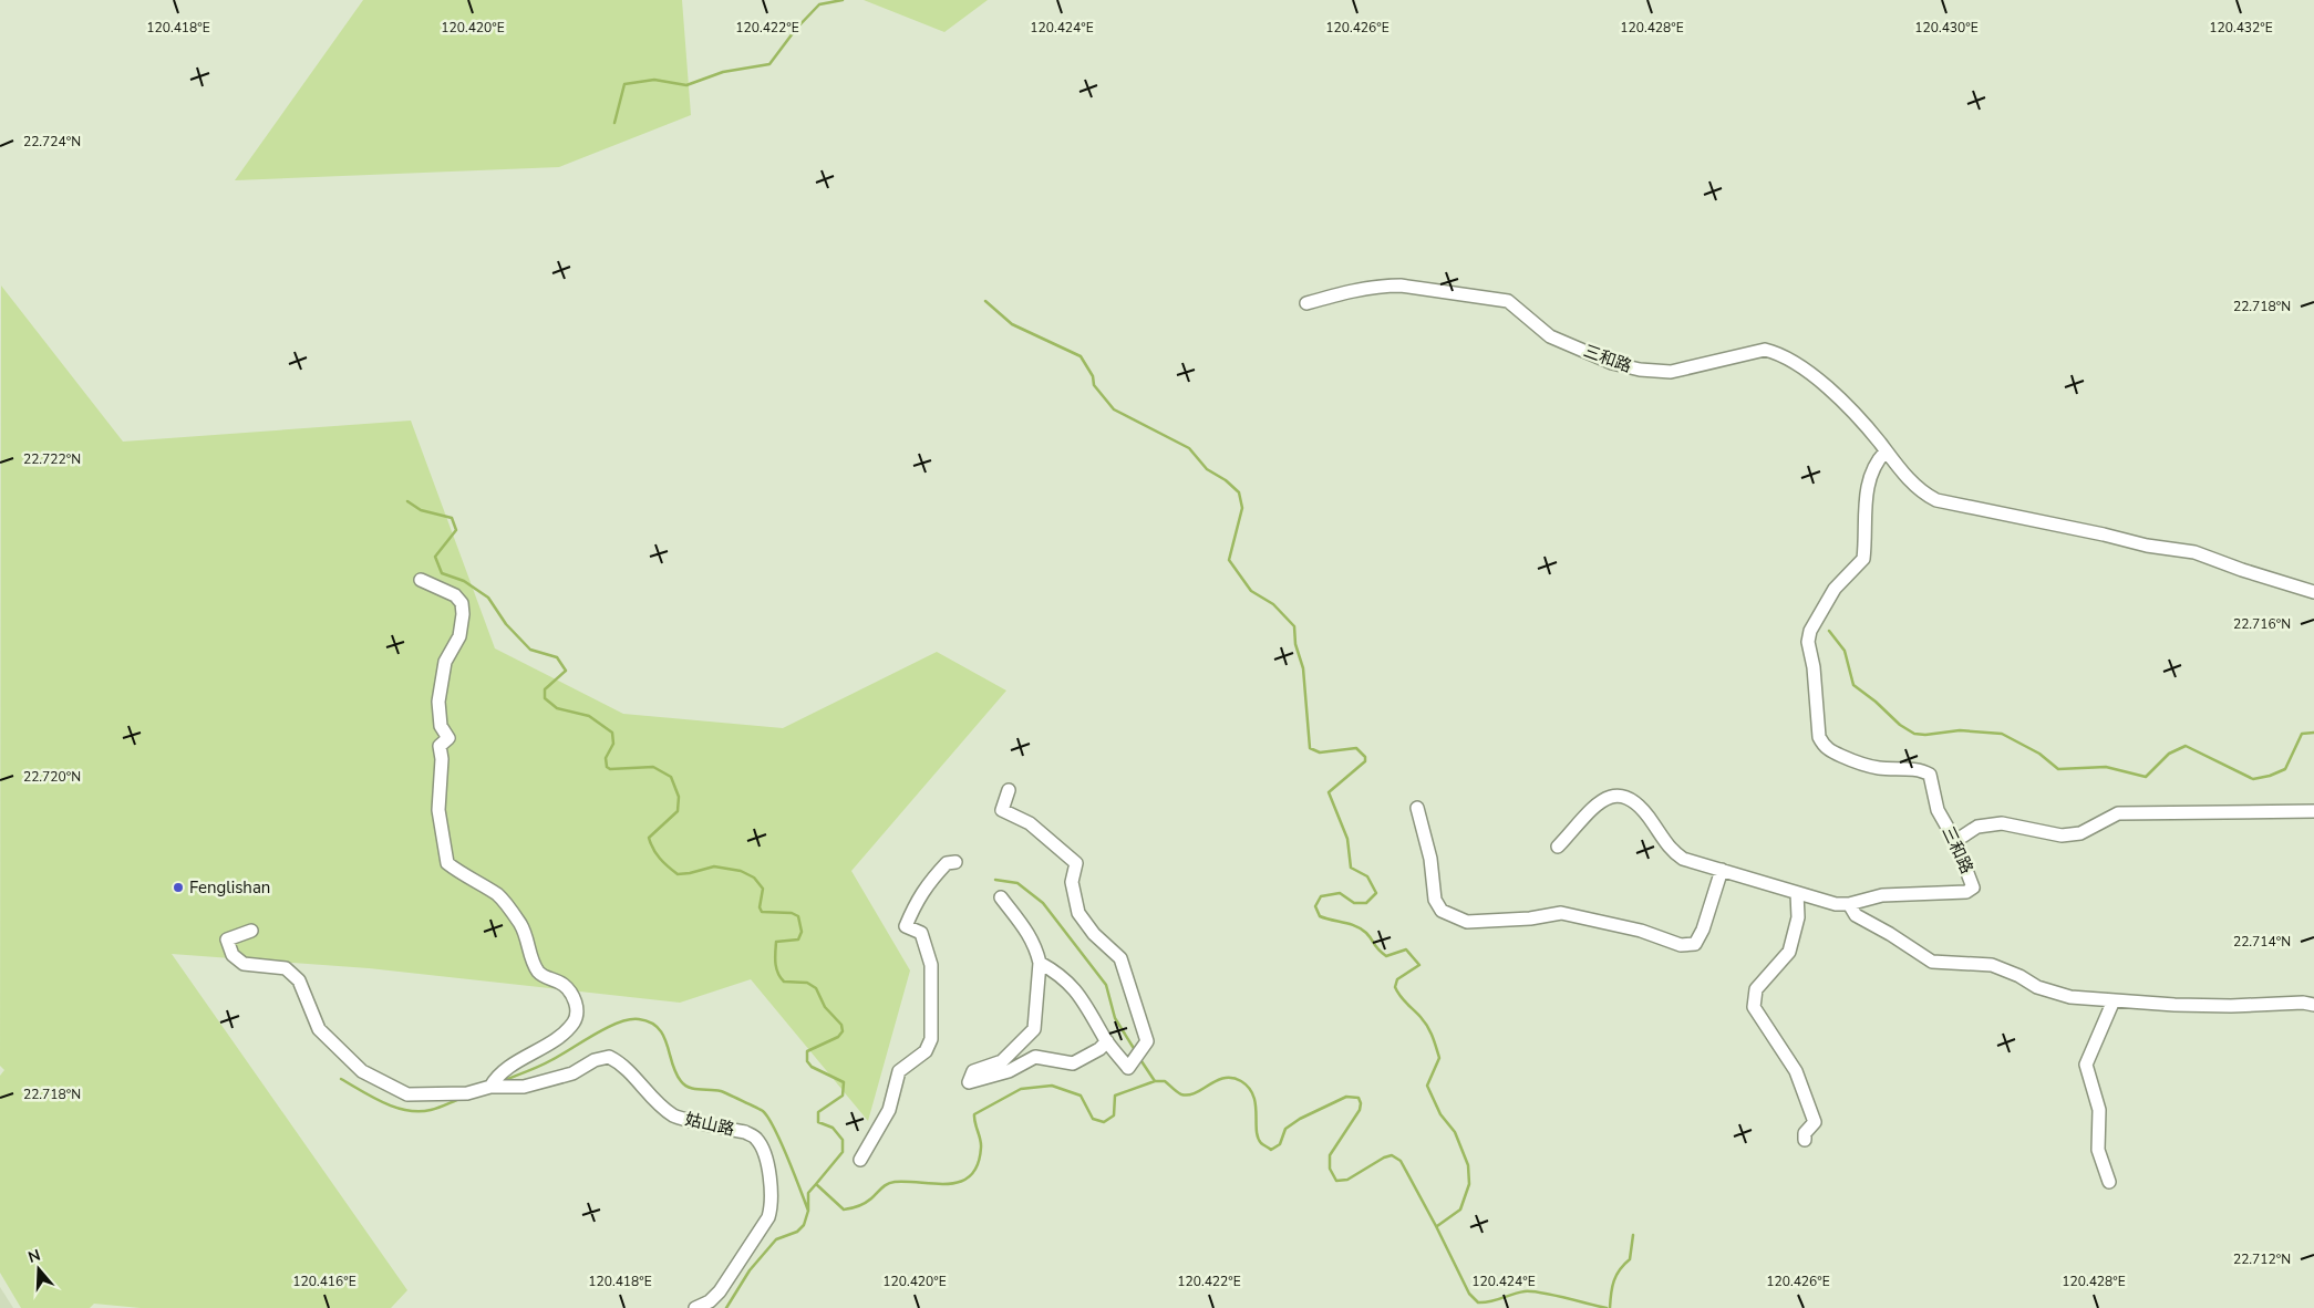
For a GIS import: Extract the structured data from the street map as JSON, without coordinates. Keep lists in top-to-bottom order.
{
  "streets": {
    "street": ["三和路", "姑山路"]
  },
  "places": ["Fenglishan"],
  "north": "top",
  "coordinates": [
    "120.418°E",
    "120.420°E",
    "120.422°E",
    "120.424°E",
    "120.426°E",
    "120.428°E",
    "120.430°E",
    "120.432°E",
    "22.724°N",
    "22.718°N",
    "22.722°N",
    "22.716°N",
    "22.720°N",
    "22.714°N",
    "22.712°N",
    "120.416°E"
  ]
}
